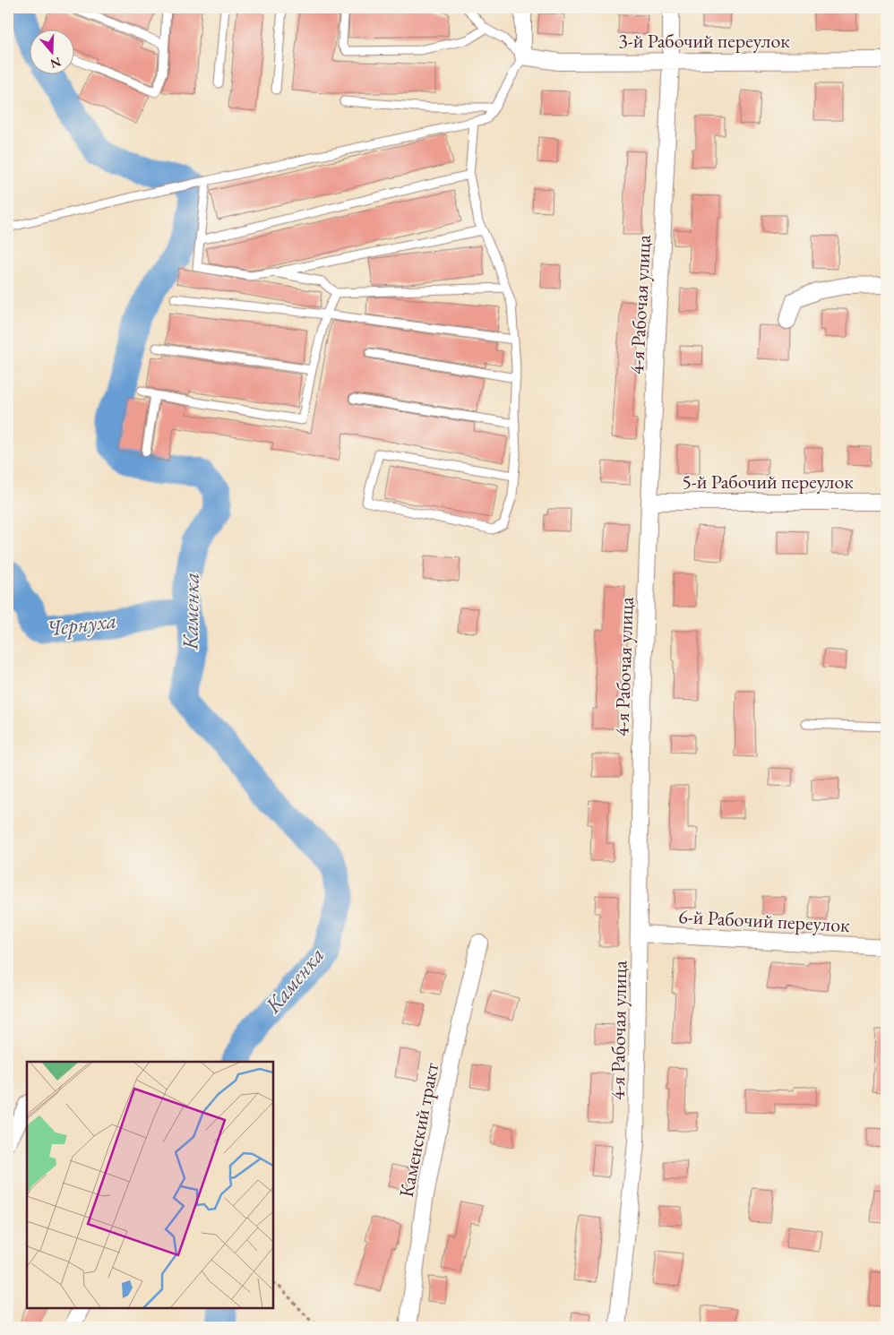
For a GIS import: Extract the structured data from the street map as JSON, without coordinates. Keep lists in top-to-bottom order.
{
  "streets": {
    "street": [
      "3-й Рабочий переулок",
      "4-я Рабочая улица",
      "5-й Рабочий переулок",
      "6-й Рабочий переулок",
      "Каменский тракт"
    ]
  },
  "crossings": [
    ["3-й Рабочий переулок", "4-я Рабочая улица"],
    ["4-я Рабочая улица", "5-й Рабочий переулок"],
    ["4-я Рабочая улица", "6-й Рабочий переулок"]
  ],
  "water": ["Каменка", "Чернуха"],
  "north": "bottom"
}
